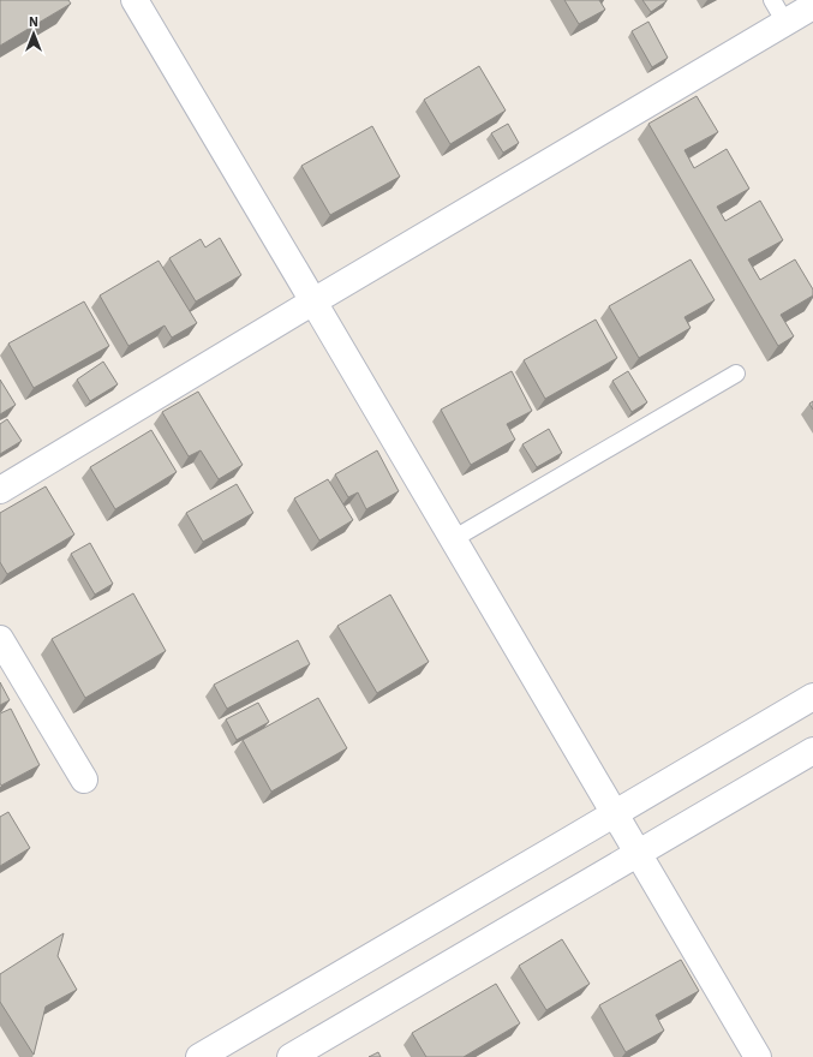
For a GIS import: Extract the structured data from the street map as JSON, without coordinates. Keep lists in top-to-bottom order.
{
  "north": "top"
}
